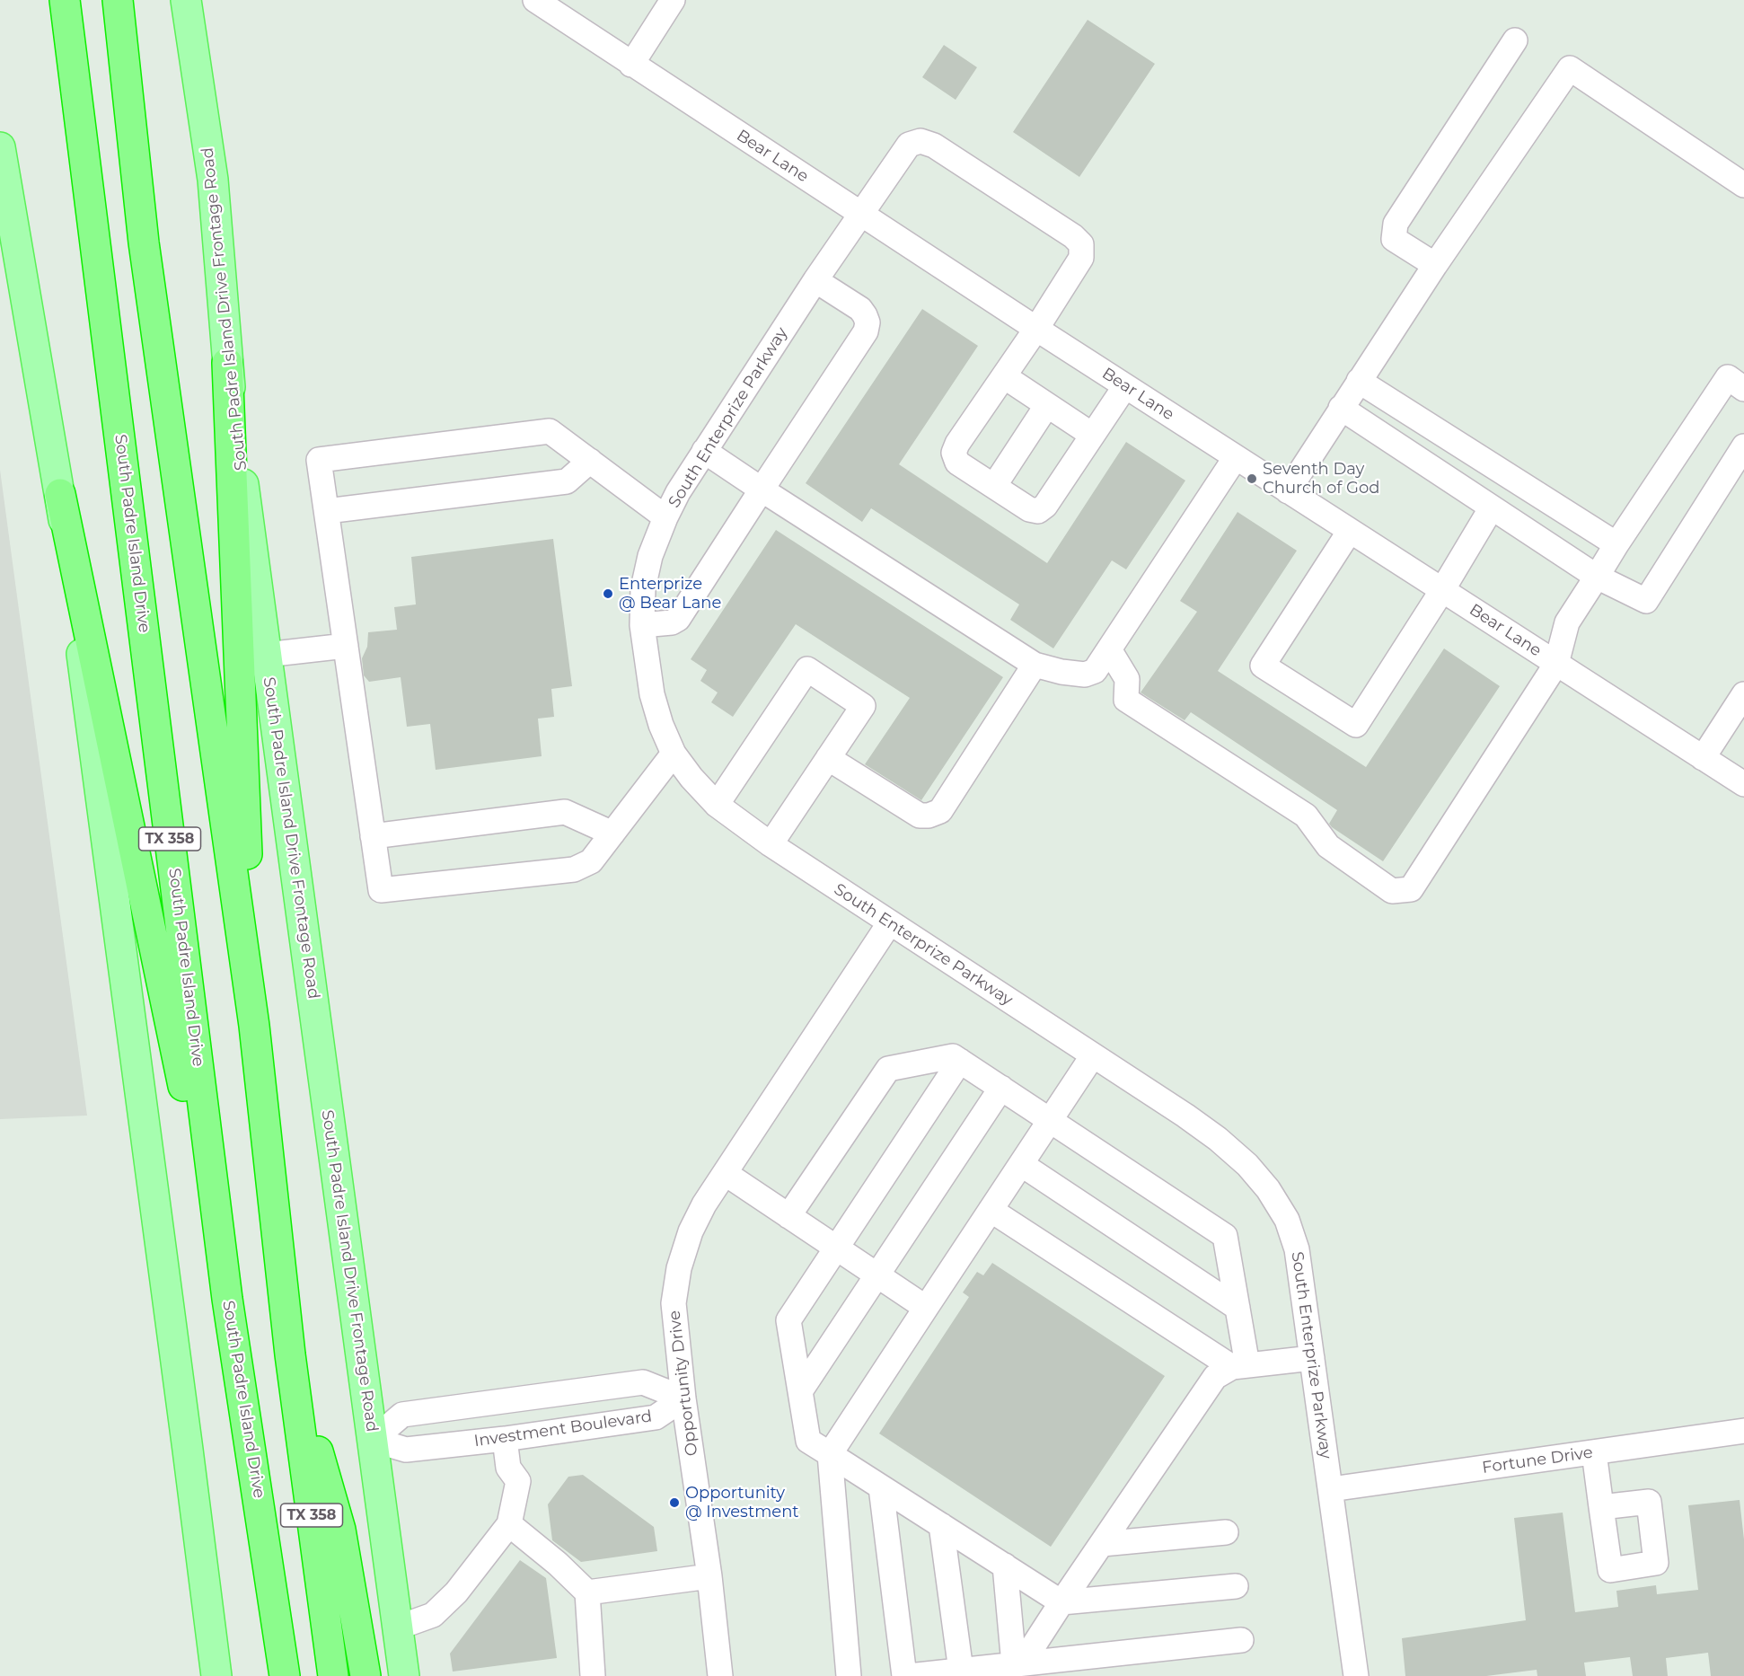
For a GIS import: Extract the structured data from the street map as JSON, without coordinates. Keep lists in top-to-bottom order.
{
  "streets": {
    "highway": ["South Padre Island Drive", "TX 358"],
    "main road": ["South Padre Island Drive Frontage Road"],
    "street": [
      "Bear Lane",
      "South Enterprize Parkway",
      "Opportunity Drive",
      "Investment Boulevard",
      "Fortune Drive"
    ]
  },
  "crossings": [
    ["Bear Lane", "South Enterprize Parkway"],
    ["South Padre Island Drive Frontage Road", "Investment Boulevard"],
    ["South Enterprize Parkway", "Opportunity Drive"],
    ["South Enterprize Parkway", "Fortune Drive"],
    ["Opportunity Drive", "Investment Boulevard"]
  ],
  "places": ["Seventh Day Church of God", "Enterprize @ Bear Lane", "Opportunity @ Investment"]
}
